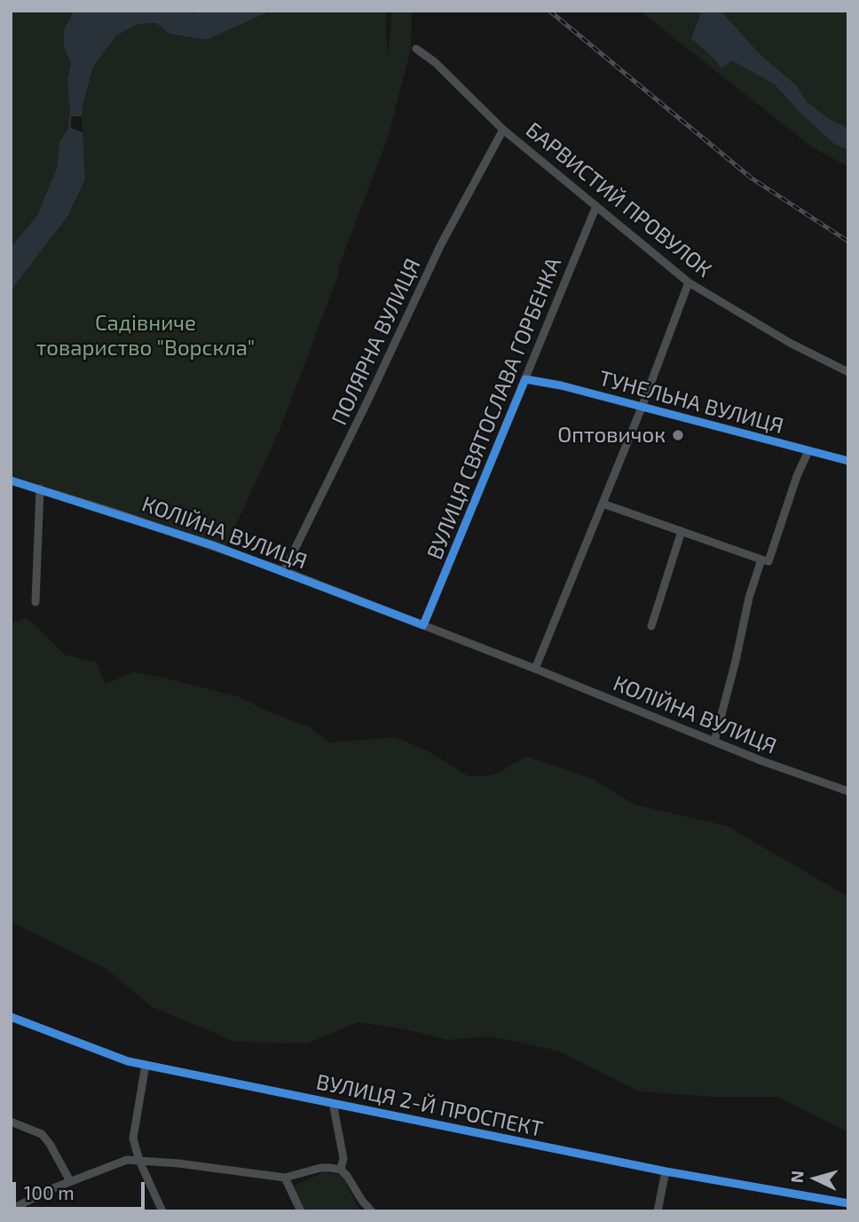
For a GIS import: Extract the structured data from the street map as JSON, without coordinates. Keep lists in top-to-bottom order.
{
  "streets": {
    "street": [
      "БАРВИСТИЙ ПРОВУЛОК",
      "ПОЛЯРНА ВУЛИЦЯ",
      "ТУНЕЛЬНА ВУЛИЦЯ",
      "ВУЛИЦЯ СВЯТОСЛАВА ГОРБЕНКА",
      "КОЛІЙНА ВУЛИЦЯ",
      "ВУЛИЦЯ 2-Й ПРОСПЕКТ"
    ]
  },
  "crossings": [
    ["БАРВИСТИЙ ПРОВУЛОК", "ПОЛЯРНА ВУЛИЦЯ"],
    ["БАРВИСТИЙ ПРОВУЛОК", "ВУЛИЦЯ СВЯТОСЛАВА ГОРБЕНКА"],
    ["ПОЛЯРНА ВУЛИЦЯ", "КОЛІЙНА ВУЛИЦЯ"],
    ["ТУНЕЛЬНА ВУЛИЦЯ", "ВУЛИЦЯ СВЯТОСЛАВА ГОРБЕНКА"],
    ["ВУЛИЦЯ СВЯТОСЛАВА ГОРБЕНКА", "КОЛІЙНА ВУЛИЦЯ"]
  ],
  "parks": ["Садівниче товариство \"Ворскла\""],
  "places": ["Оптовичок"],
  "scale_bar": "100 m",
  "north": "left"
}
